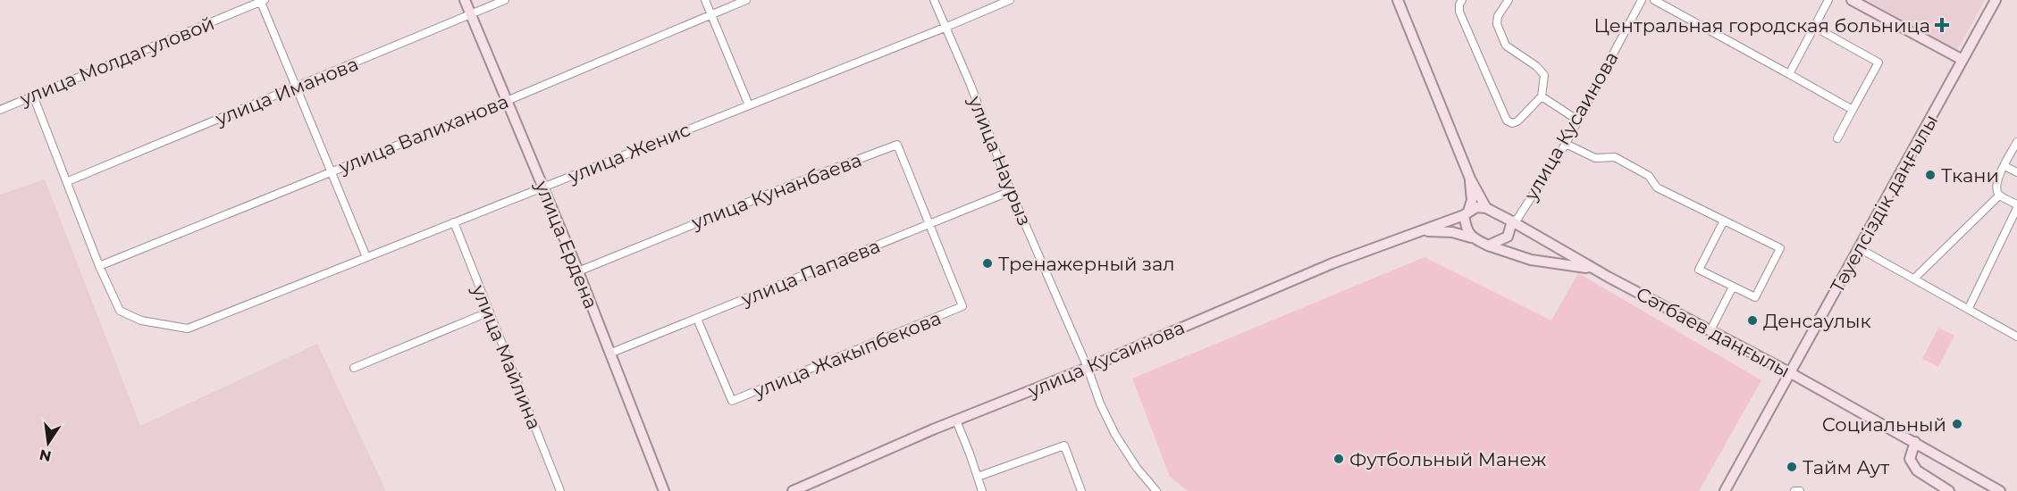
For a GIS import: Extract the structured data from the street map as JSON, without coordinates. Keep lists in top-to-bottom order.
{
  "streets": {
    "street": [
      "улица Молдагуловой",
      "улица Иманова",
      "улица Кусаинова",
      "улица Валиханова",
      "улица Женис",
      "улица Наурыз",
      "улица Кунанбаева",
      "Тәуелсіздік даңғылы",
      "улица Ердена",
      "улица Папаева",
      "Сәтбаев даңғылы",
      "улица Жакыпбекова",
      "улица Майлина"
    ]
  },
  "crossings": [
    ["улица Иманова", "улица Ердена"],
    ["улица Кусаинова", "улица Наурыз"],
    ["улица Кусаинова", "Сәтбаев даңғылы"],
    ["улица Валиханова", "улица Женис"],
    ["улица Валиханова", "улица Ердена"],
    ["улица Женис", "улица Наурыз"],
    ["улица Женис", "улица Ердена"],
    ["улица Женис", "улица Майлина"],
    ["улица Наурыз", "улица Папаева"],
    ["улица Кунанбаева", "улица Ердена"],
    ["улица Кунанбаева", "улица Папаева"],
    ["улица Кунанбаева", "улица Жакыпбекова"],
    ["Тәуелсіздік даңғылы", "Сәтбаев даңғылы"],
    ["улица Ердена", "улица Папаева"],
    ["улица Папаева", "улица Жакыпбекова"]
  ],
  "places": {
    "health": ["Центральная городская больница"],
    "other": [
      "Ткани",
      "Тренажерный зал",
      "Денсаулык",
      "Социальный",
      "Футбольный Манеж",
      "Тайм Аут"
    ]
  },
  "north": "bottom"
}
